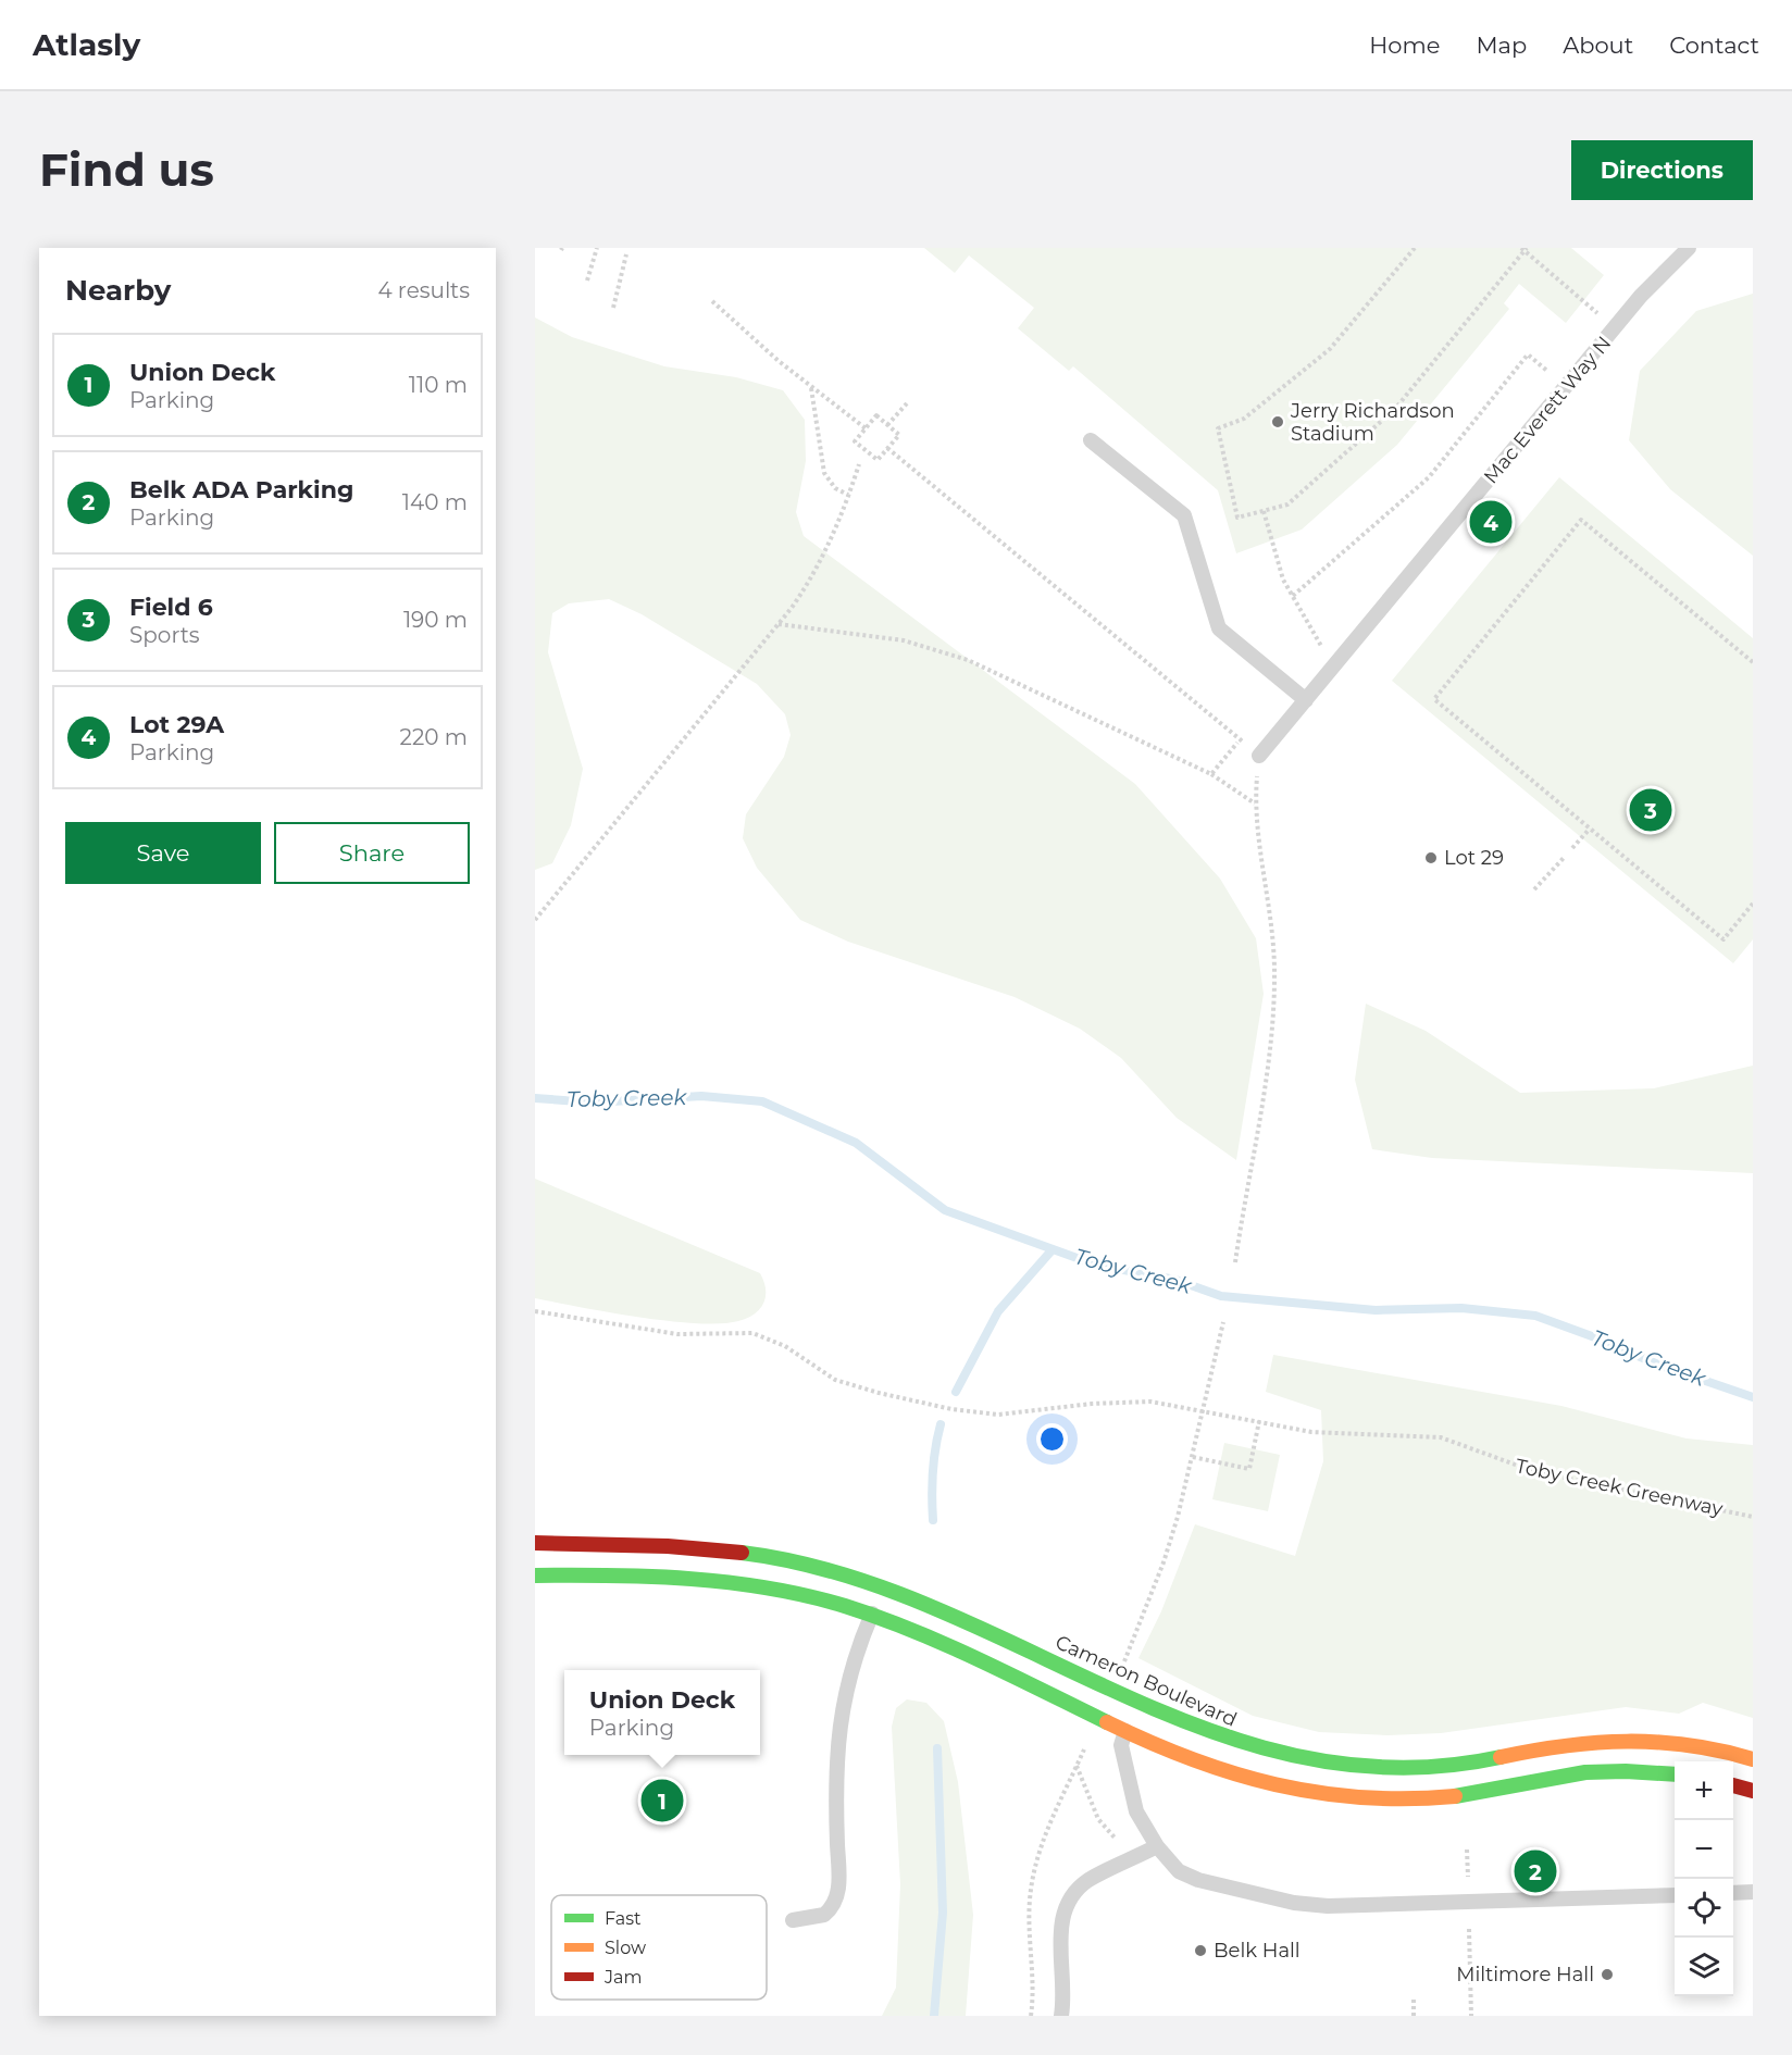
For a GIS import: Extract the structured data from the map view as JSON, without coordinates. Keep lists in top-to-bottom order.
{
  "streets": {
    "street": ["Cameron Boulevard"],
    "lane": ["Mac Everett Way N"],
    "path": ["Toby Creek Greenway"]
  },
  "water": ["Toby Creek"],
  "places": [
    "Jerry Richardson Stadium",
    "Lot 29",
    "Belk Hall",
    "Miltimore Hall"
  ],
  "legend": ["Fast", "Slow", "Jam"],
  "page": {
    "header": "Atlasly",
    "nav": [
      "Home",
      "Map",
      "About",
      "Contact"
    ],
    "buttons": [
      "Directions",
      ["Save", "Share"]
    ],
    "title": "Find us",
    "heading": ["Nearby", "4 results"],
    "list": [
      {
        "mark": "1",
        "name": "Union Deck",
        "note": "Parking",
        "value": "110 m"
      },
      {
        "mark": "2",
        "name": "Belk ADA Parking",
        "note": "Parking",
        "value": "140 m"
      },
      {
        "mark": "3",
        "name": "Field 6",
        "note": "Sports",
        "value": "190 m"
      },
      {
        "mark": "4",
        "name": "Lot 29A",
        "note": "Parking",
        "value": "220 m"
      }
    ],
    "pins": [
      "4",
      "3",
      "1",
      "2"
    ],
    "popup": ["Union Deck", "Parking"],
    "map_buttons": ["+", "−"]
  }
}
